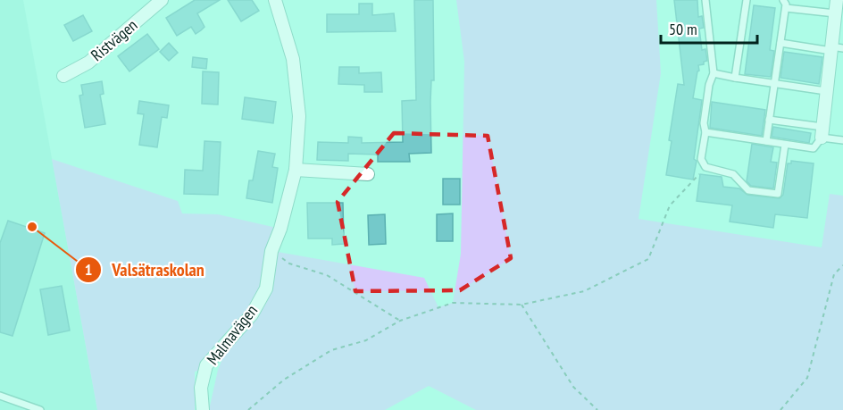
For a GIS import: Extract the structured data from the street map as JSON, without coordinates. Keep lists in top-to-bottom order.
{
  "streets": {
    "street": ["Ristvägen", "Malmavägen"]
  },
  "places": ["Valsätraskolan"],
  "scale_bar": "50 m"
}
